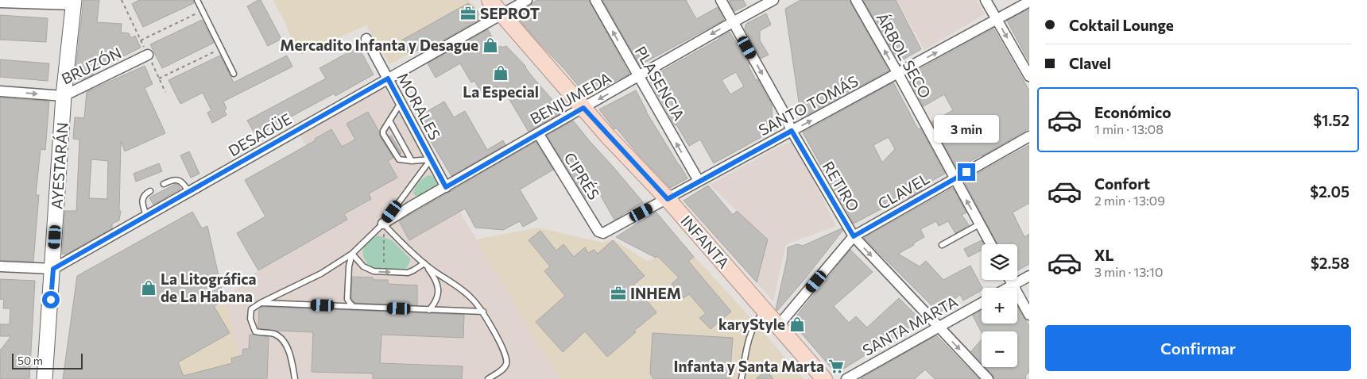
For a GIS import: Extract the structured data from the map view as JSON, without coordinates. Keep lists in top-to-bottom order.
{
  "streets": {
    "main road": ["AYESTARÁN", "INFANTA"],
    "street": [
      "ÁRBOL SECO",
      "BRUZÓN",
      "PLASENCIA",
      "BENJUMEDA",
      "SANTO TOMÁS",
      "MORALES",
      "DESAGÜE",
      "CIPRÉS",
      "RETIRO",
      "CLAVEL",
      "SANTA MARTA"
    ]
  },
  "crossings": [
    ["ÁRBOL SECO", "SANTO TOMÁS"],
    ["ÁRBOL SECO", "CLAVEL"],
    ["BRUZÓN", "AYESTARÁN"],
    ["PLASENCIA", "BENJUMEDA"],
    ["PLASENCIA", "SANTO TOMÁS"],
    ["BENJUMEDA", "MORALES"],
    ["BENJUMEDA", "CIPRÉS"],
    ["BENJUMEDA", "RETIRO"],
    ["BENJUMEDA", "INFANTA"],
    ["SANTO TOMÁS", "CIPRÉS"],
    ["SANTO TOMÁS", "RETIRO"],
    ["SANTO TOMÁS", "INFANTA"],
    ["MORALES", "DESAGÜE"],
    ["DESAGÜE", "AYESTARÁN"],
    ["DESAGÜE", "INFANTA"],
    ["RETIRO", "CLAVEL"],
    ["RETIRO", "SANTA MARTA"],
    ["CLAVEL", "INFANTA"]
  ],
  "one_way": [
    "ÁRBOL SECO",
    "BRUZÓN",
    "PLASENCIA",
    "BENJUMEDA",
    "SANTO TOMÁS",
    "RETIRO"
  ],
  "places": {
    "office": ["SEPROT", "INHEM"],
    "shop": [
      "Mercadito Infanta y Desague",
      "La Especial",
      "La Litográfica de La Habana",
      "karyStyle"
    ],
    "supermarket": ["Infanta y Santa Marta"]
  },
  "scale_bar": "50 m",
  "page": {
    "banner": ["Coktail Lounge", "Clavel"],
    "list": [
      {
        "name": "Económico",
        "note": "1 min · 13:08",
        "value": "$1.52"
      },
      {
        "name": "Confort",
        "note": "2 min · 13:09",
        "value": "$2.05"
      },
      {
        "name": "XL",
        "note": "3 min · 13:10",
        "value": "$2.58"
      }
    ],
    "bubble": "3 min",
    "map_buttons": ["+", "−"],
    "buttons": "Confirmar",
    "scale": "50 m"
  }
}
